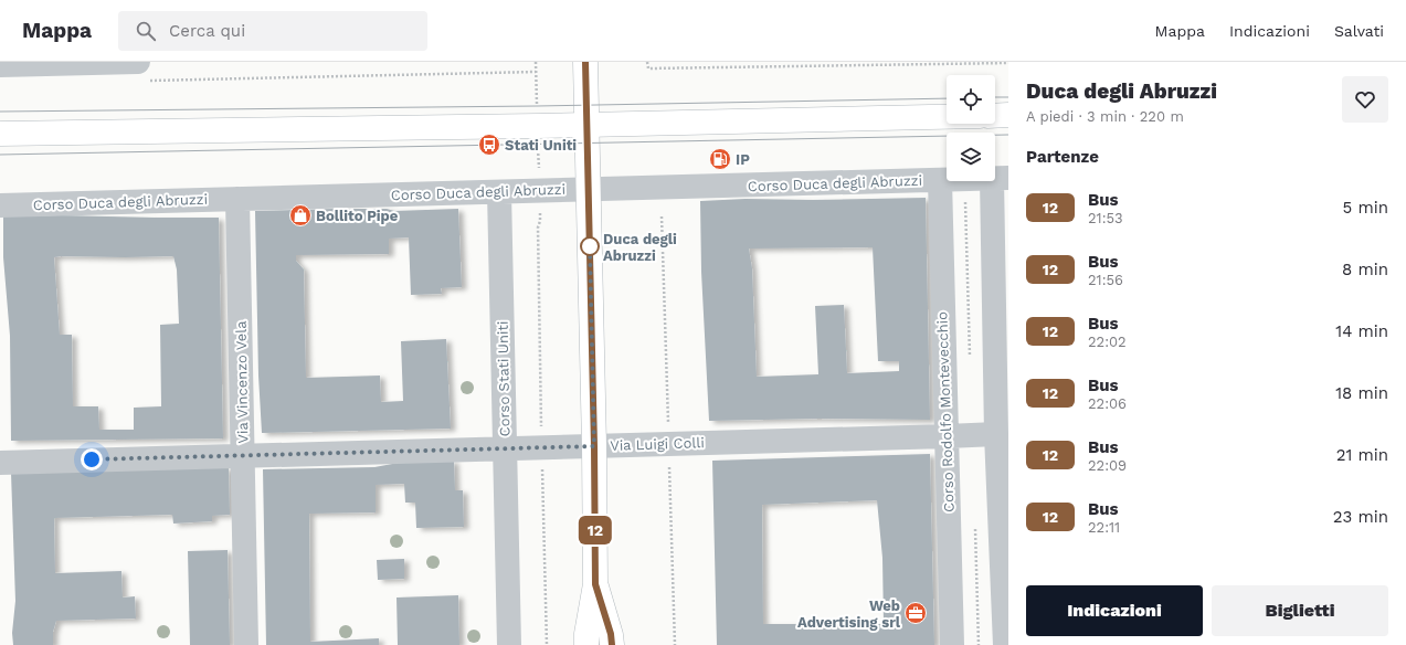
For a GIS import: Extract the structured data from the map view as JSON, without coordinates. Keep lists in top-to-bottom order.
{
  "streets": {
    "street": [
      "Corso Duca degli Abruzzi",
      "Corso Stati Uniti",
      "Via Vincenzo Vela",
      "Corso Rodolfo Montevecchio",
      "Via Luigi Colli"
    ]
  },
  "crossings": [
    ["Corso Duca degli Abruzzi", "Corso Stati Uniti"],
    ["Corso Duca degli Abruzzi", "Via Vincenzo Vela"],
    ["Corso Duca degli Abruzzi", "Corso Rodolfo Montevecchio"],
    ["Corso Stati Uniti", "Via Luigi Colli"],
    ["Via Vincenzo Vela", "Via Luigi Colli"],
    ["Corso Rodolfo Montevecchio", "Via Luigi Colli"]
  ],
  "places": {
    "bus stop": ["Stati Uniti"],
    "fuel station": ["IP"],
    "shop": ["Bollito Pipe"],
    "other": ["Duca degli Abruzzi"],
    "office": ["Web Advertising srl"]
  },
  "lines": ["bus line 12"],
  "page": {
    "header": "Mappa",
    "search": "Cerca qui",
    "nav": ["Mappa", "Indicazioni", "Salvati"],
    "on_map": "12",
    "heading": [
      ["Duca degli Abruzzi", "A piedi · 3 min · 220 m"],
      "Partenze"
    ],
    "list": [
      {
        "mark": "12",
        "name": "Bus",
        "note": "21:53",
        "value": "5 min"
      },
      {
        "mark": "12",
        "name": "Bus",
        "note": "21:56",
        "value": "8 min"
      },
      {
        "mark": "12",
        "name": "Bus",
        "note": "22:02",
        "value": "14 min"
      },
      {
        "mark": "12",
        "name": "Bus",
        "note": "22:06",
        "value": "18 min"
      },
      {
        "mark": "12",
        "name": "Bus",
        "note": "22:09",
        "value": "21 min"
      },
      {
        "mark": "12",
        "name": "Bus",
        "note": "22:11",
        "value": "23 min"
      }
    ],
    "buttons": ["Indicazioni", "Biglietti"]
  }
}
